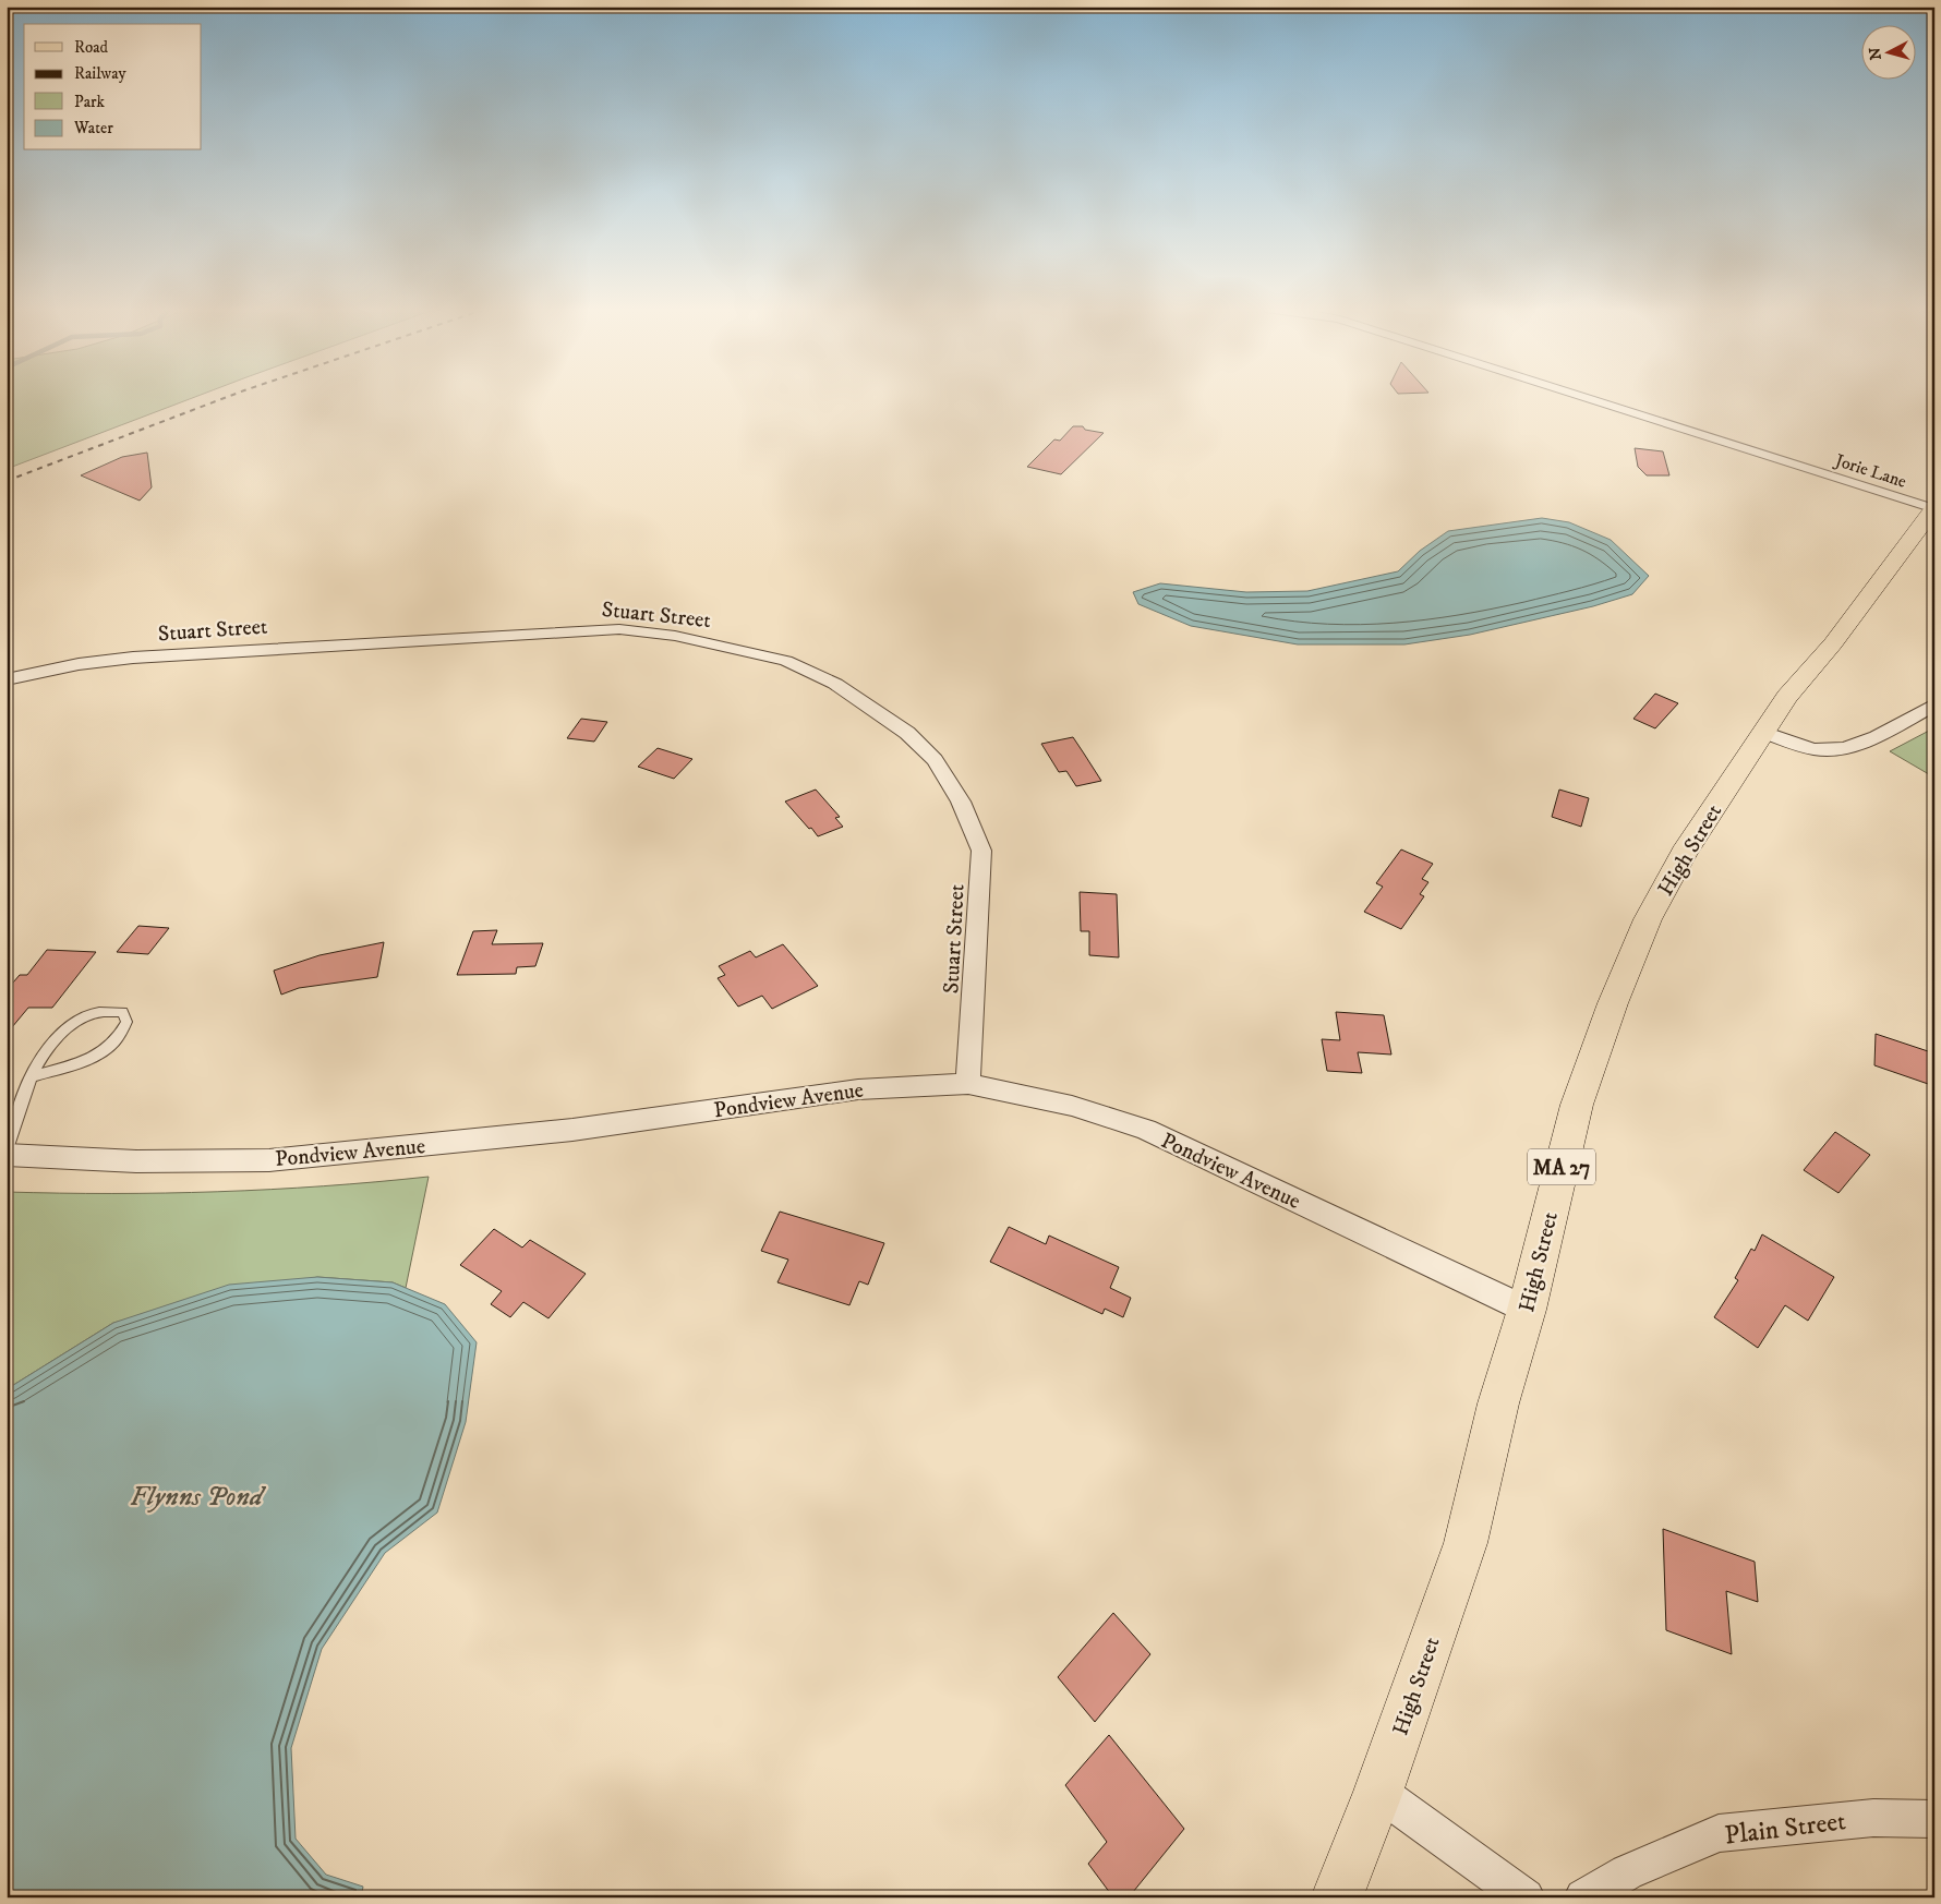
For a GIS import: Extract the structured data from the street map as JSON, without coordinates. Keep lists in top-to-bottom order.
{
  "streets": {
    "main road": ["High Street", "MA 27"],
    "street": [
      "Jorie Lane",
      "Stuart Street",
      "Pondview Avenue",
      "Plain Street"
    ]
  },
  "crossings": [
    ["Jorie Lane", "High Street"],
    ["Stuart Street", "Pondview Avenue"],
    ["High Street", "Pondview Avenue"]
  ],
  "water": ["Flynns Pond"],
  "legend": [
    "Road",
    "Railway",
    "Park",
    "Water"
  ],
  "north": "left"
}
